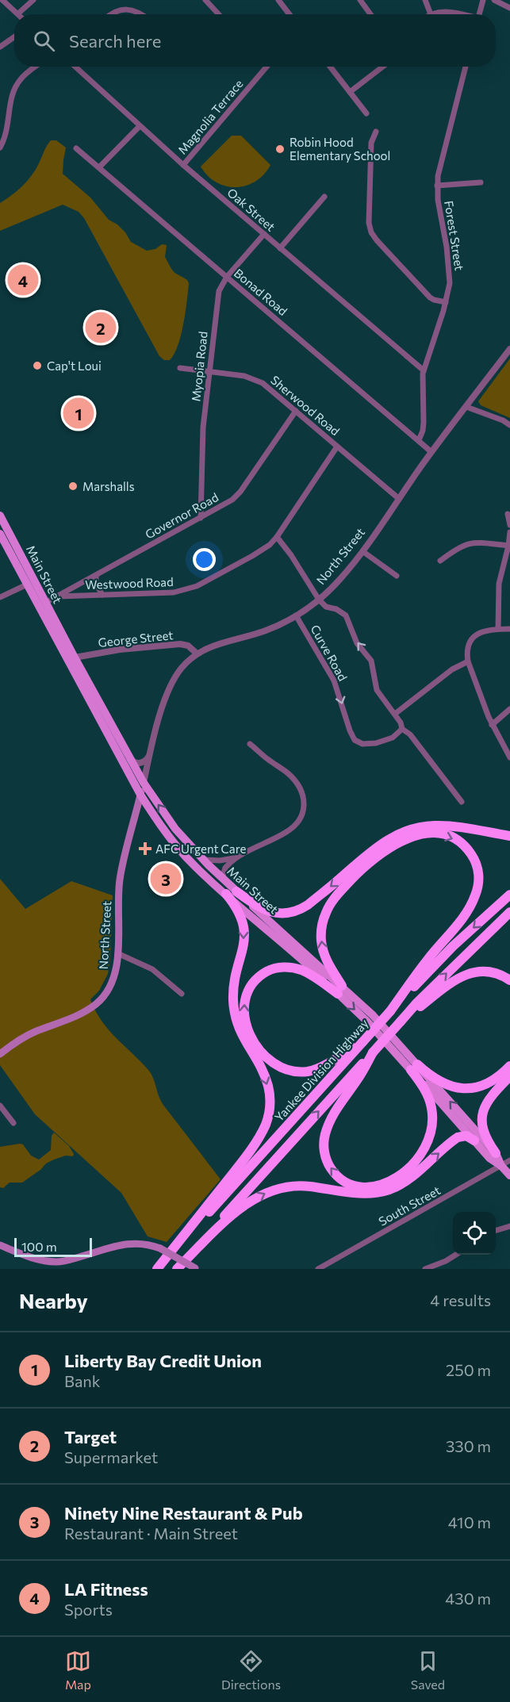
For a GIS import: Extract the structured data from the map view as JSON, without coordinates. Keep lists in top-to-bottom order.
{
  "streets": {
    "highway": ["Yankee Division Highway"],
    "main road": ["North Street", "Main Street"],
    "street": [
      "Magnolia Terrace",
      "Oak Street",
      "Forest Street",
      "Bonad Road",
      "Myopia Road",
      "Sherwood Road",
      "Governor Road",
      "Westwood Road",
      "George Street",
      "Curve Road",
      "South Street"
    ]
  },
  "crossings": [
    ["Magnolia Terrace", "Oak Street"],
    ["Oak Street", "Forest Street"],
    ["Oak Street", "Myopia Road"],
    ["Forest Street", "Bonad Road"],
    ["Bonad Road", "Myopia Road"],
    ["Bonad Road", "North Street"],
    ["Myopia Road", "Sherwood Road"],
    ["Myopia Road", "Governor Road"],
    ["Sherwood Road", "Governor Road"],
    ["Sherwood Road", "North Street"],
    ["Sherwood Road", "Westwood Road"],
    ["Governor Road", "Main Street"],
    ["Governor Road", "Westwood Road"],
    ["North Street", "Main Street"],
    ["North Street", "George Street"],
    ["North Street", "Curve Road"],
    ["Main Street", "George Street"],
    ["Main Street", "South Street"]
  ],
  "places": {
    "other": ["Robin Hood Elementary School", "Cap't Loui", "Marshalls"],
    "health": ["AFC Urgent Care"]
  },
  "scale_bar": "100 m",
  "page": {
    "search": "Search here",
    "pins": [
      "4",
      "2",
      "1",
      "3"
    ],
    "scale": "100 m",
    "heading": ["Nearby", "4 results"],
    "list": [
      {
        "mark": "1",
        "name": "Liberty Bay Credit Union",
        "note": "Bank",
        "value": "250 m"
      },
      {
        "mark": "2",
        "name": "Target",
        "note": "Supermarket",
        "value": "330 m"
      },
      {
        "mark": "3",
        "name": "Ninety Nine Restaurant & Pub",
        "note": "Restaurant · Main Street",
        "value": "410 m"
      },
      {
        "mark": "4",
        "name": "LA Fitness",
        "note": "Sports",
        "value": "430 m"
      }
    ],
    "nav": ["Map", "Directions", "Saved"]
  }
}
